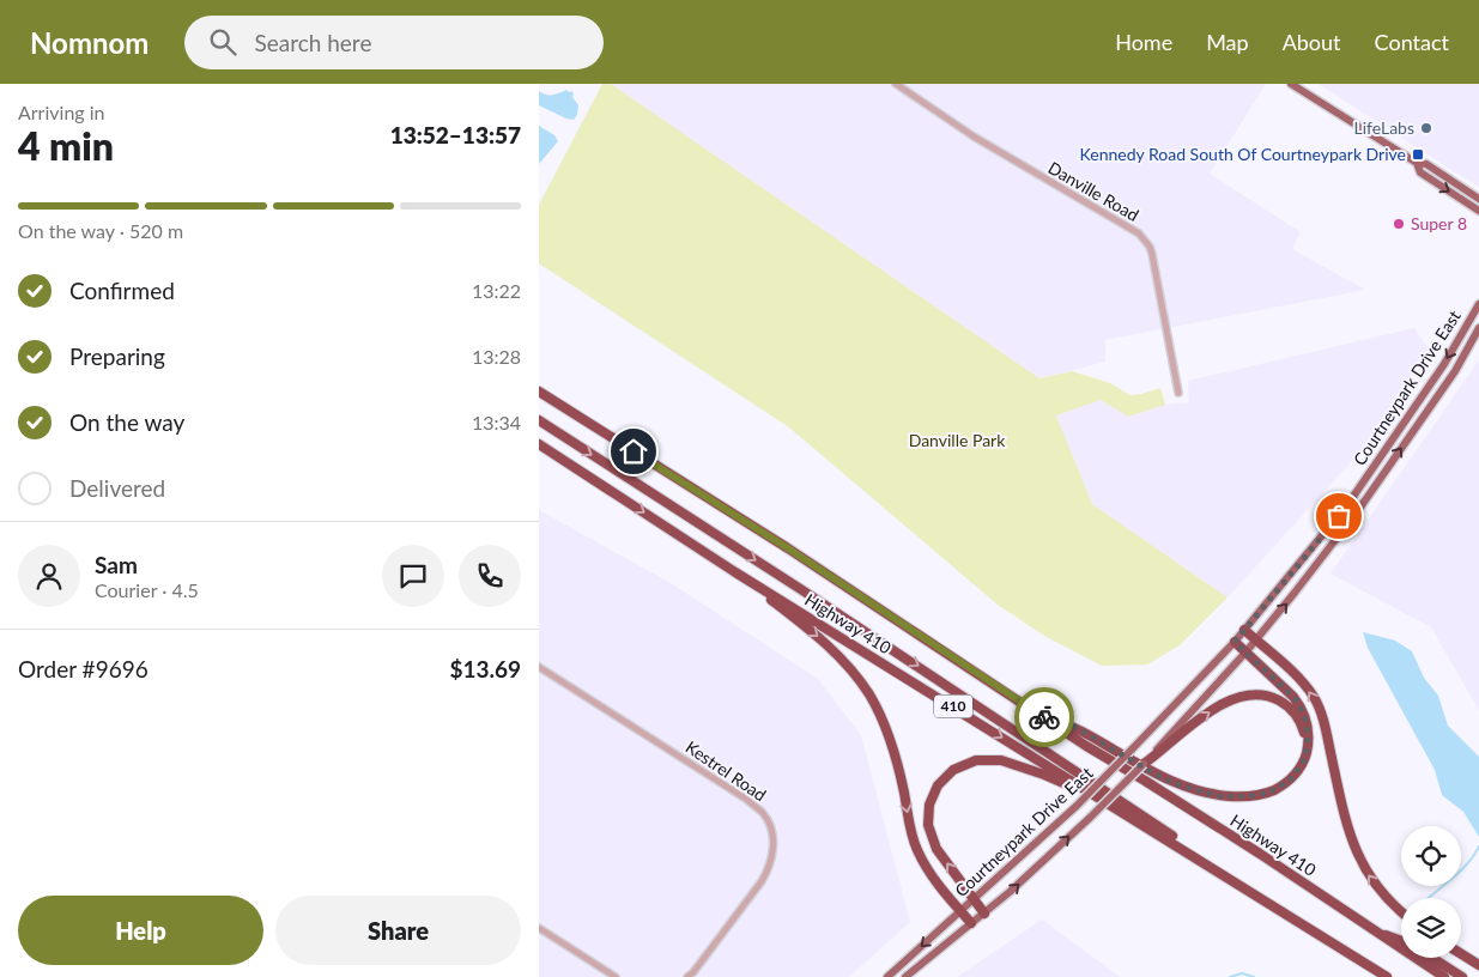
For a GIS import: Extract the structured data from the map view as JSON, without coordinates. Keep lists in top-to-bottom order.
{
  "streets": {
    "highway": ["Highway 410", "410"],
    "main road": ["Courtneypark Drive East"],
    "street": ["Danville Road", "Kestrel Road"]
  },
  "parks": ["Danville Park"],
  "places": {
    "other": ["LifeLabs", "Super 8"],
    "transit": ["Kennedy Road South Of Courtneypark Drive"]
  },
  "page": {
    "header": "Nomnom",
    "search": "Search here",
    "nav": [
      "Home",
      "Map",
      "About",
      "Contact"
    ],
    "heading": ["4 min", "Arriving in", "13:52–13:57"],
    "panel": [
      "Sam",
      "Courier · 4.5",
      "Order #9696",
      "$13.69"
    ],
    "bar": "On the way · 520 m",
    "list": [
      ["Confirmed", "13:22"],
      ["Preparing", "13:28"],
      ["On the way", "13:34"],
      "Delivered"
    ],
    "buttons": ["Help", "Share"]
  }
}
